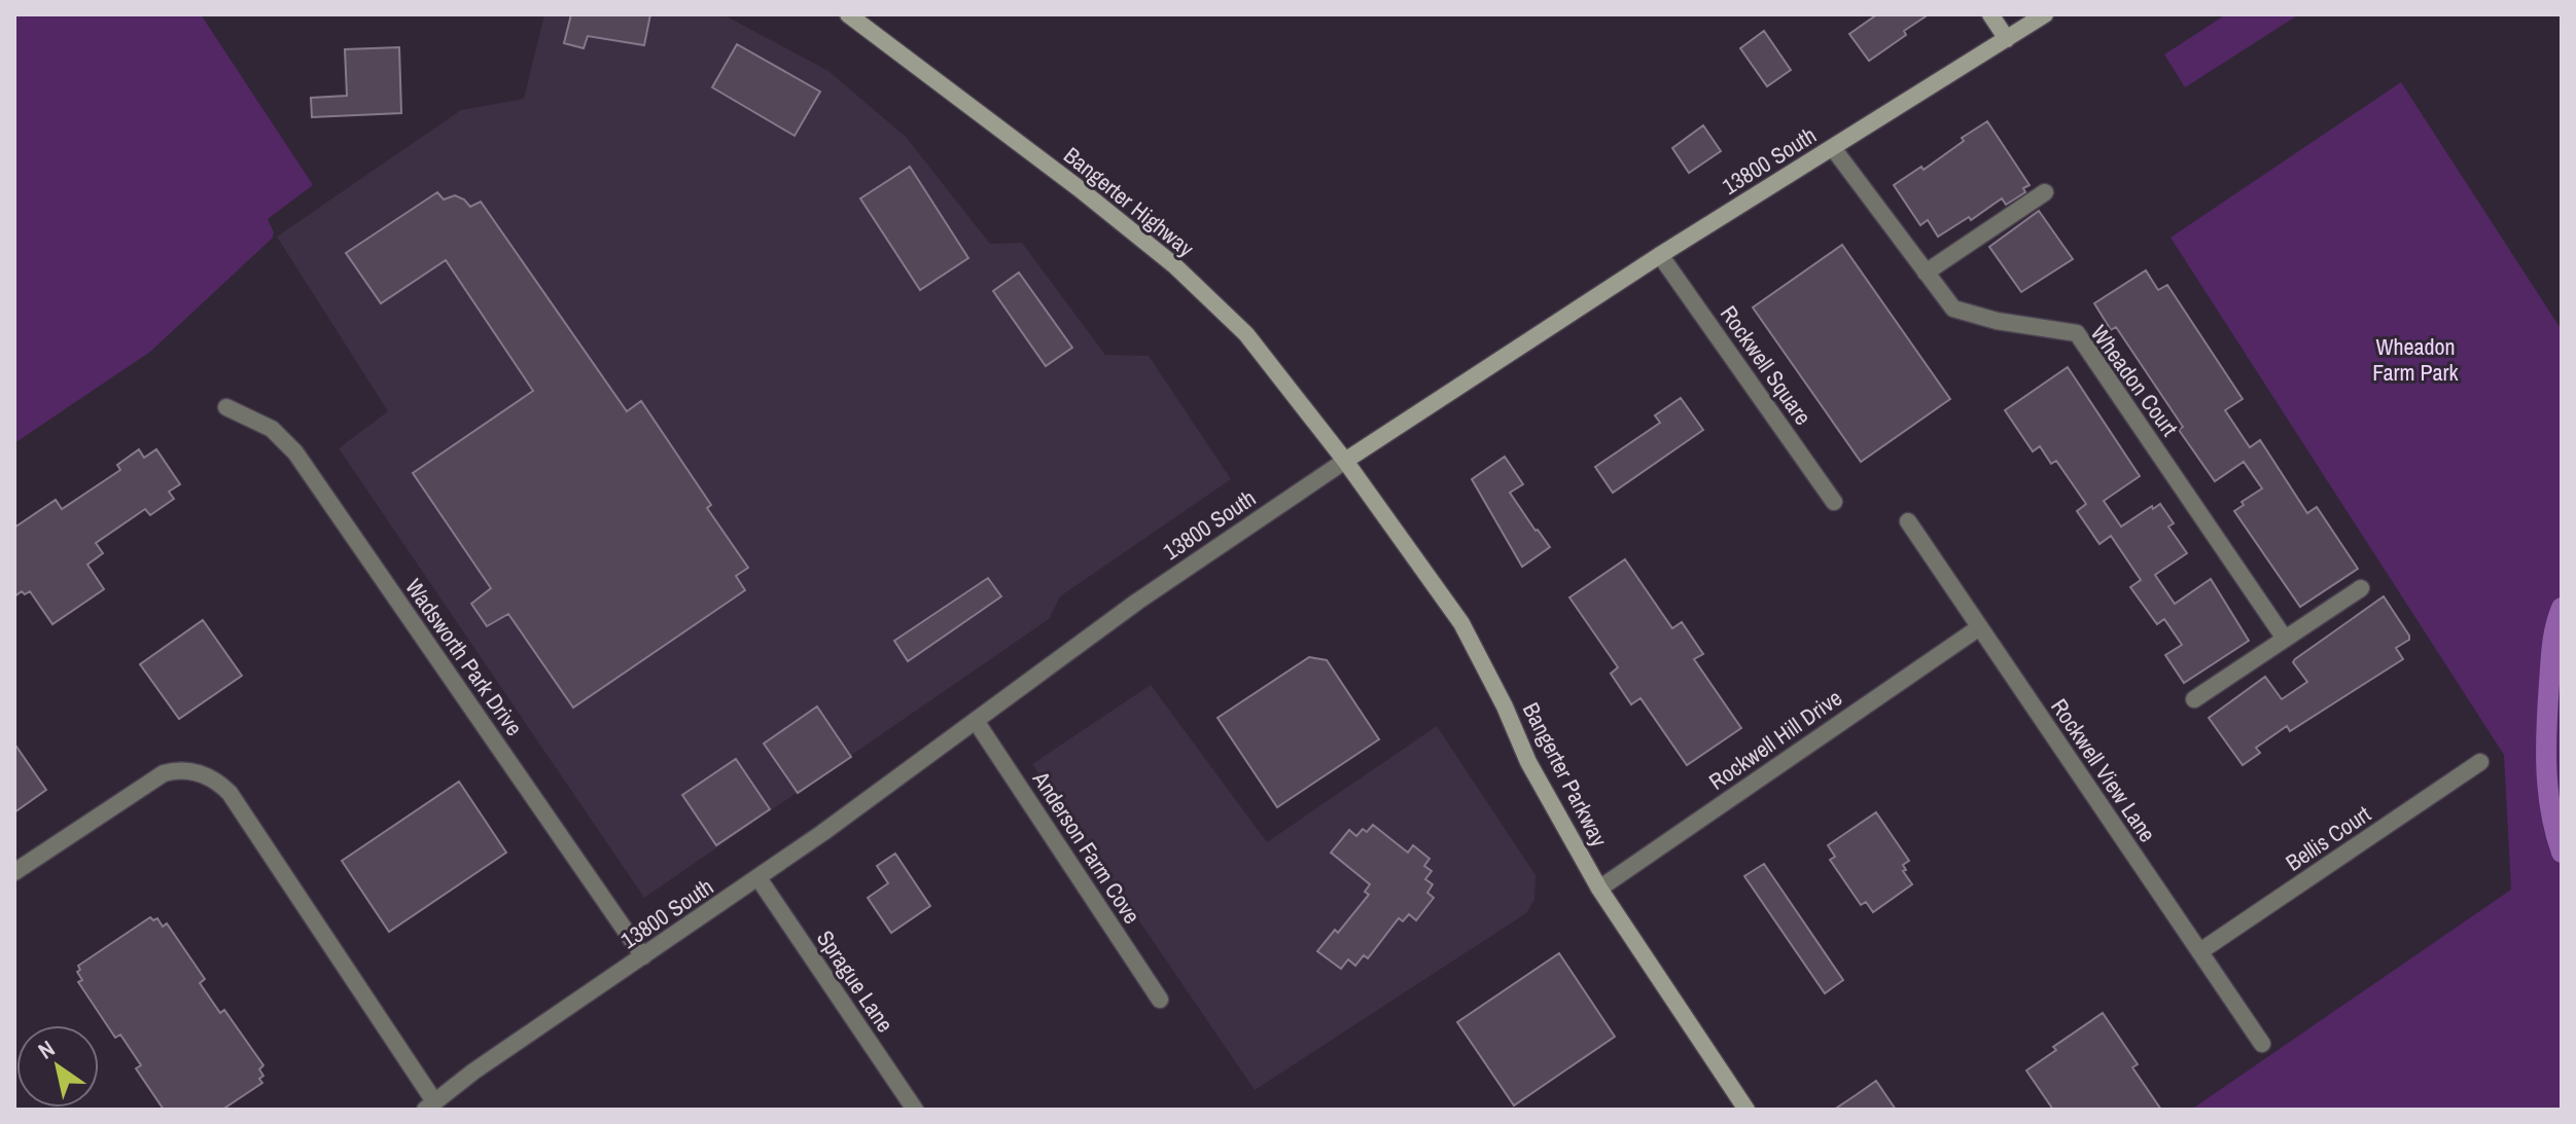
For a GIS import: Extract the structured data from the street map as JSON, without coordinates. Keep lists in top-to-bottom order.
{
  "streets": {
    "main road": ["13800 South", "Bangerter Highway", "Bangerter Parkway"],
    "street": [
      "Rockwell Square",
      "Wheadon Court",
      "Wadsworth Park Drive",
      "Rockwell Hill Drive",
      "Rockwell View Lane",
      "Bellis Court",
      "Anderson Farm Cove",
      "Sprague Lane"
    ]
  },
  "crossings": [
    ["13800 South", "Bangerter Highway"],
    ["13800 South", "Rockwell Square"],
    ["13800 South", "Wheadon Court"],
    ["13800 South", "Wadsworth Park Drive"],
    ["13800 South", "Bangerter Parkway"],
    ["13800 South", "Anderson Farm Cove"],
    ["13800 South", "Sprague Lane"],
    ["Bangerter Highway", "Bangerter Parkway"],
    ["Rockwell Hill Drive", "Rockwell View Lane"],
    ["Rockwell Hill Drive", "Bangerter Parkway"],
    ["Rockwell View Lane", "Bellis Court"]
  ],
  "parks": ["Wheadon Farm Park"],
  "north": "top left"
}
